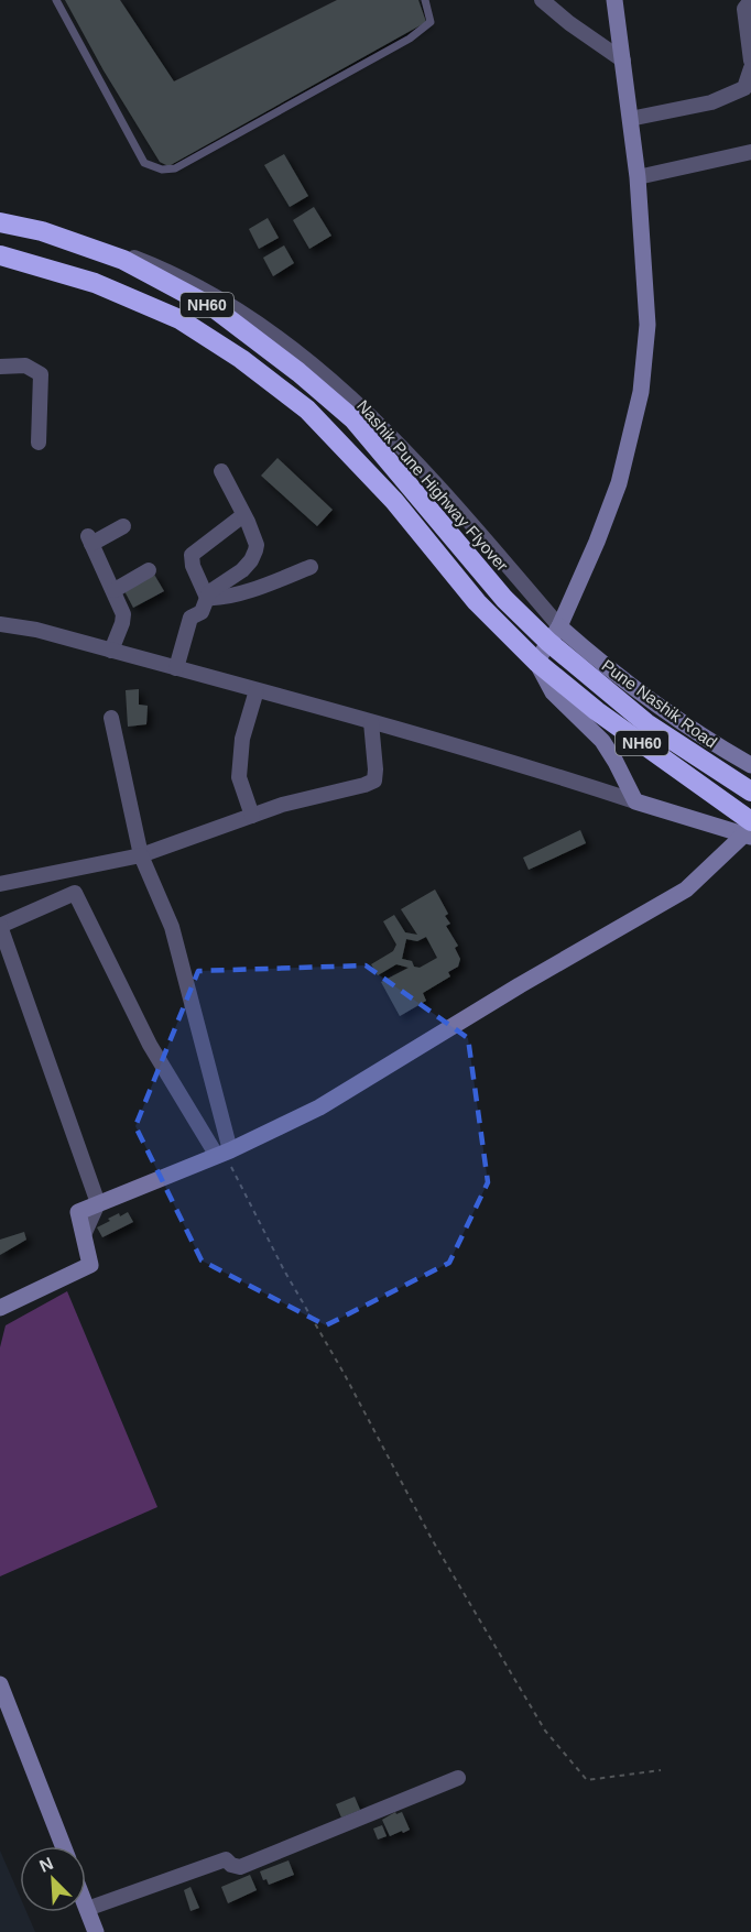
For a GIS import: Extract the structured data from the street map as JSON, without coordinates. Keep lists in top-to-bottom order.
{
  "streets": {
    "highway": ["NH60", "Nashik Pune Highway Flyover", "Pune Nashik Road"]
  },
  "crossings": [
    ["Nashik Pune Highway Flyover", "Pune Nashik Road"]
  ],
  "north": "top left"
}
